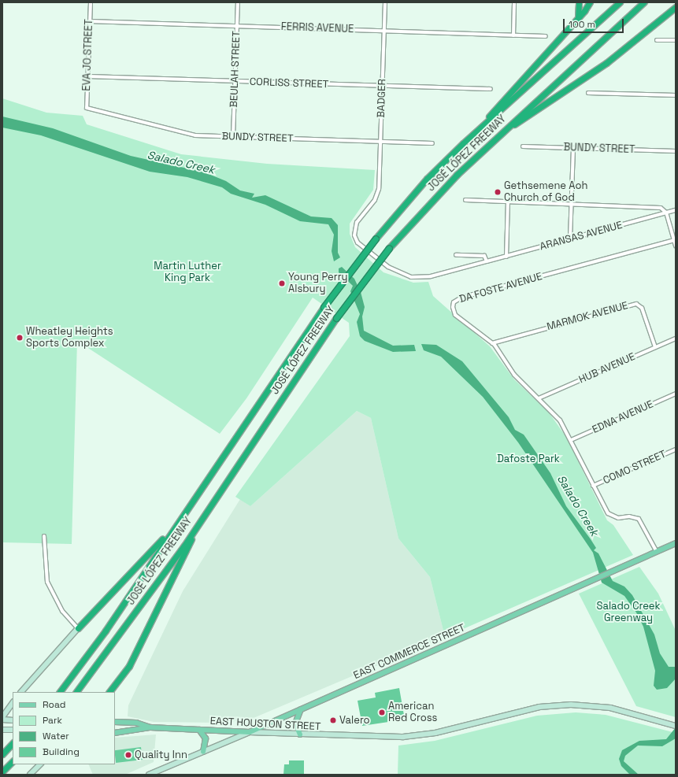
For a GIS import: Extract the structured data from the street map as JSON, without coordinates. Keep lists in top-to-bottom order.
{
  "streets": {
    "highway": ["JOSÉ LÓPEZ FREEWAY"],
    "main road": ["EAST COMMERCE STREET", "EAST HOUSTON STREET"],
    "street": [
      "FERRIS AVENUE",
      "EVA JO STREET",
      "BEULAH STREET",
      "CORLISS STREET",
      "BADGER",
      "BUNDY STREET",
      "ARANSAS AVENUE",
      "DA FOSTE AVENUE",
      "MARMOK AVENUE",
      "HUB AVENUE",
      "EDNA AVENUE",
      "COMO STREET"
    ]
  },
  "crossings": [
    ["FERRIS AVENUE", "EVA JO STREET"],
    ["FERRIS AVENUE", "BEULAH STREET"],
    ["FERRIS AVENUE", "BADGER"],
    ["EVA JO STREET", "CORLISS STREET"],
    ["EVA JO STREET", "BUNDY STREET"],
    ["BEULAH STREET", "CORLISS STREET"],
    ["BEULAH STREET", "BUNDY STREET"],
    ["CORLISS STREET", "BADGER"],
    ["BADGER", "BUNDY STREET"],
    ["BADGER", "ARANSAS AVENUE"],
    ["DA FOSTE AVENUE", "MARMOK AVENUE"],
    ["DA FOSTE AVENUE", "HUB AVENUE"],
    ["DA FOSTE AVENUE", "EDNA AVENUE"],
    ["DA FOSTE AVENUE", "COMO STREET"],
    ["DA FOSTE AVENUE", "EAST COMMERCE STREET"],
    ["MARMOK AVENUE", "HUB AVENUE"],
    ["EAST COMMERCE STREET", "EAST HOUSTON STREET"]
  ],
  "water": ["Salado Creek"],
  "parks": ["Martin Luther King Park", "Dafoste Park", "Salado Creek Greenway"],
  "places": [
    "Gethsemene Aoh Church of God",
    "Young Perry Alsbury",
    "Wheatley Heights Sports Complex",
    "American Red Cross",
    "Valero",
    "Quality Inn"
  ],
  "legend": [
    "Road",
    "Park",
    "Water",
    "Building"
  ],
  "scale_bar": "100 m"
}
